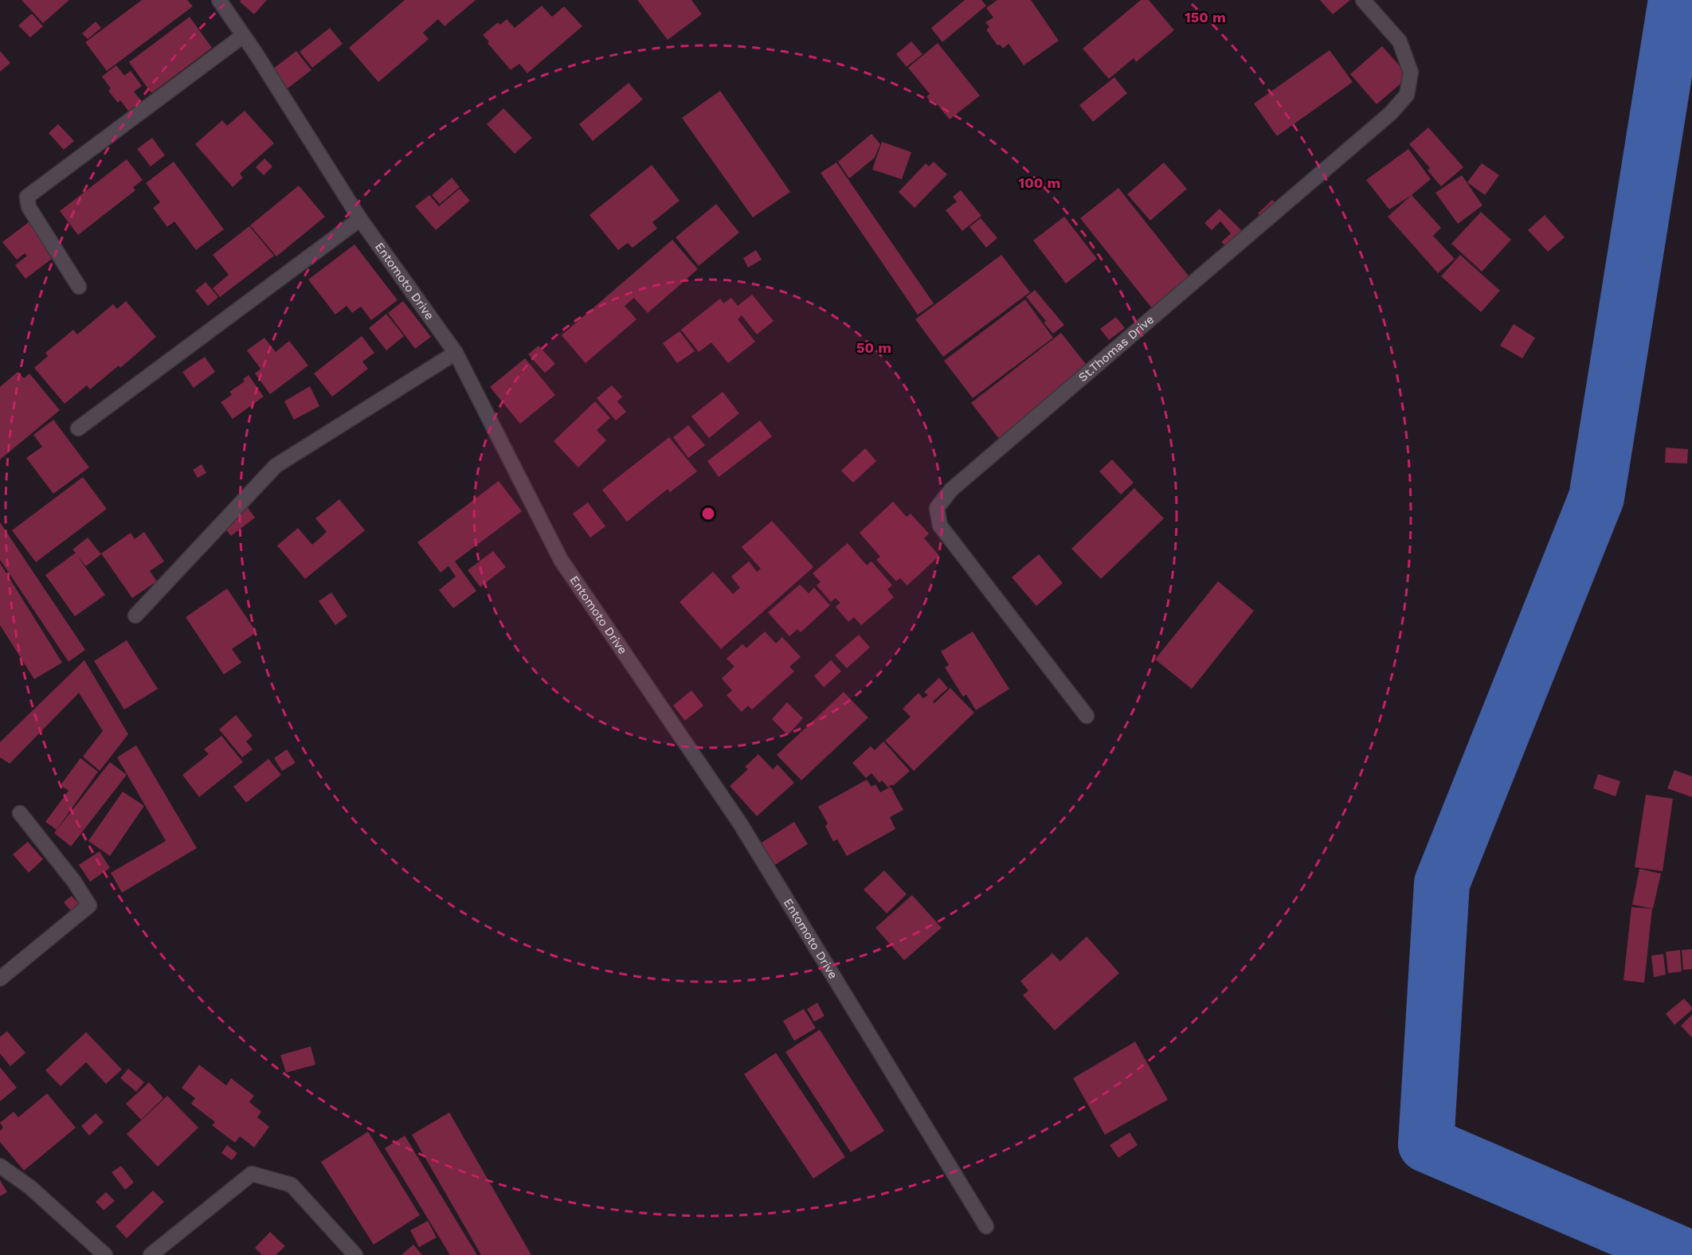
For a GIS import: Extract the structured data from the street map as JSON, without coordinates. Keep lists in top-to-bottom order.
{
  "streets": {
    "street": ["Entomoto Drive", "St.Thomas Drive"]
  },
  "rings": ["150 m", "100 m", "50 m"]
}
